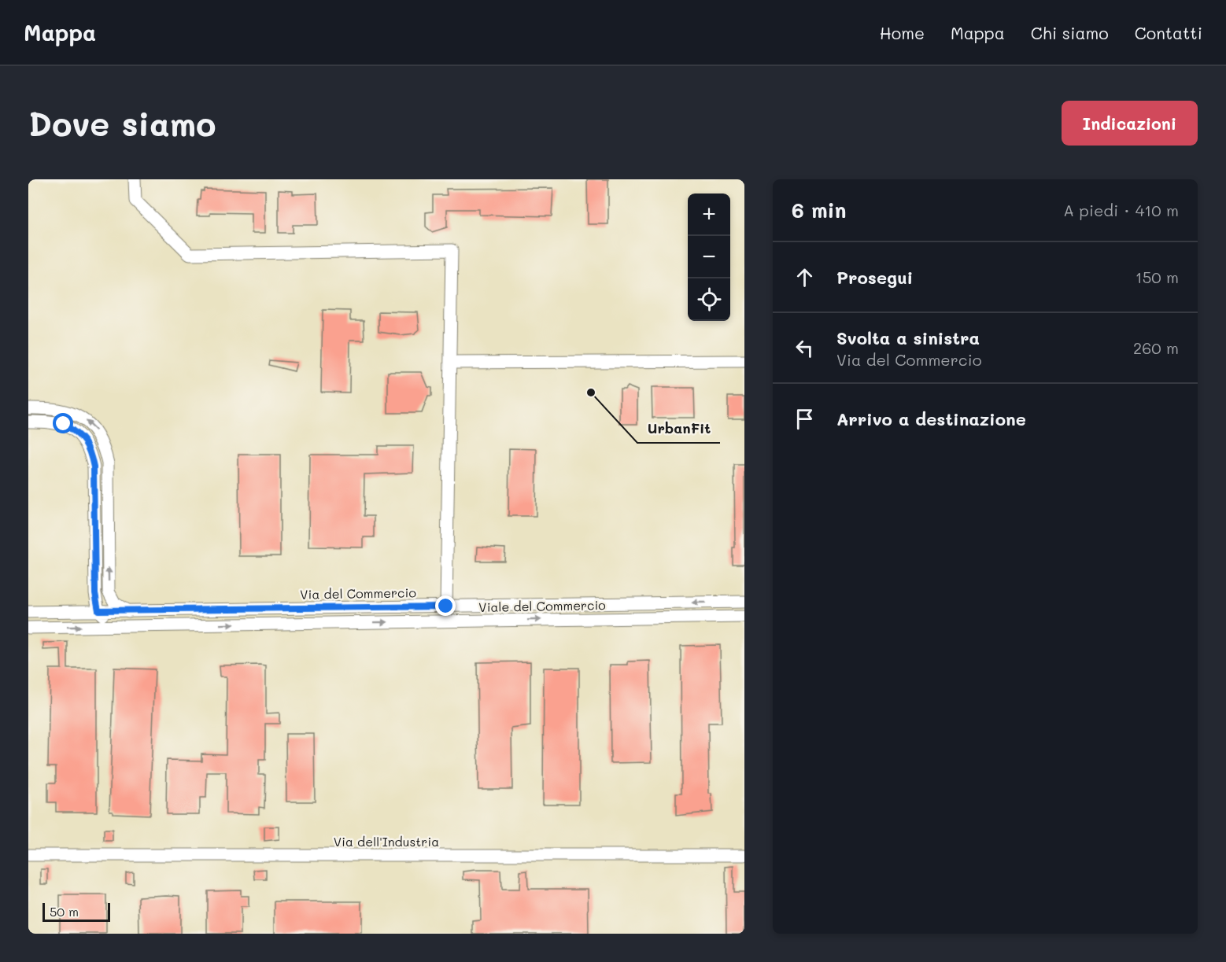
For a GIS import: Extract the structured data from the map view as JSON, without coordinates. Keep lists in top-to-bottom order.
{
  "streets": {
    "street": ["Via del Commercio", "Viale del Commercio", "Via dell'Industria"]
  },
  "one_way": ["Via del Commercio", "Viale del Commercio"],
  "places": ["UrbanFit"],
  "scale_bar": "50 m",
  "page": {
    "header": "Mappa",
    "nav": [
      "Home",
      "Mappa",
      "Chi siamo",
      "Contatti"
    ],
    "buttons": "Indicazioni",
    "title": "Dove siamo",
    "heading": ["6 min", "A piedi · 410 m"],
    "map_buttons": ["+", "−"],
    "list": [
      ["Prosegui", "150 m"],
      ["Svolta a sinistra", "Via del Commercio", "260 m"],
      "Arrivo a destinazione"
    ],
    "scale": "50 m"
  }
}
